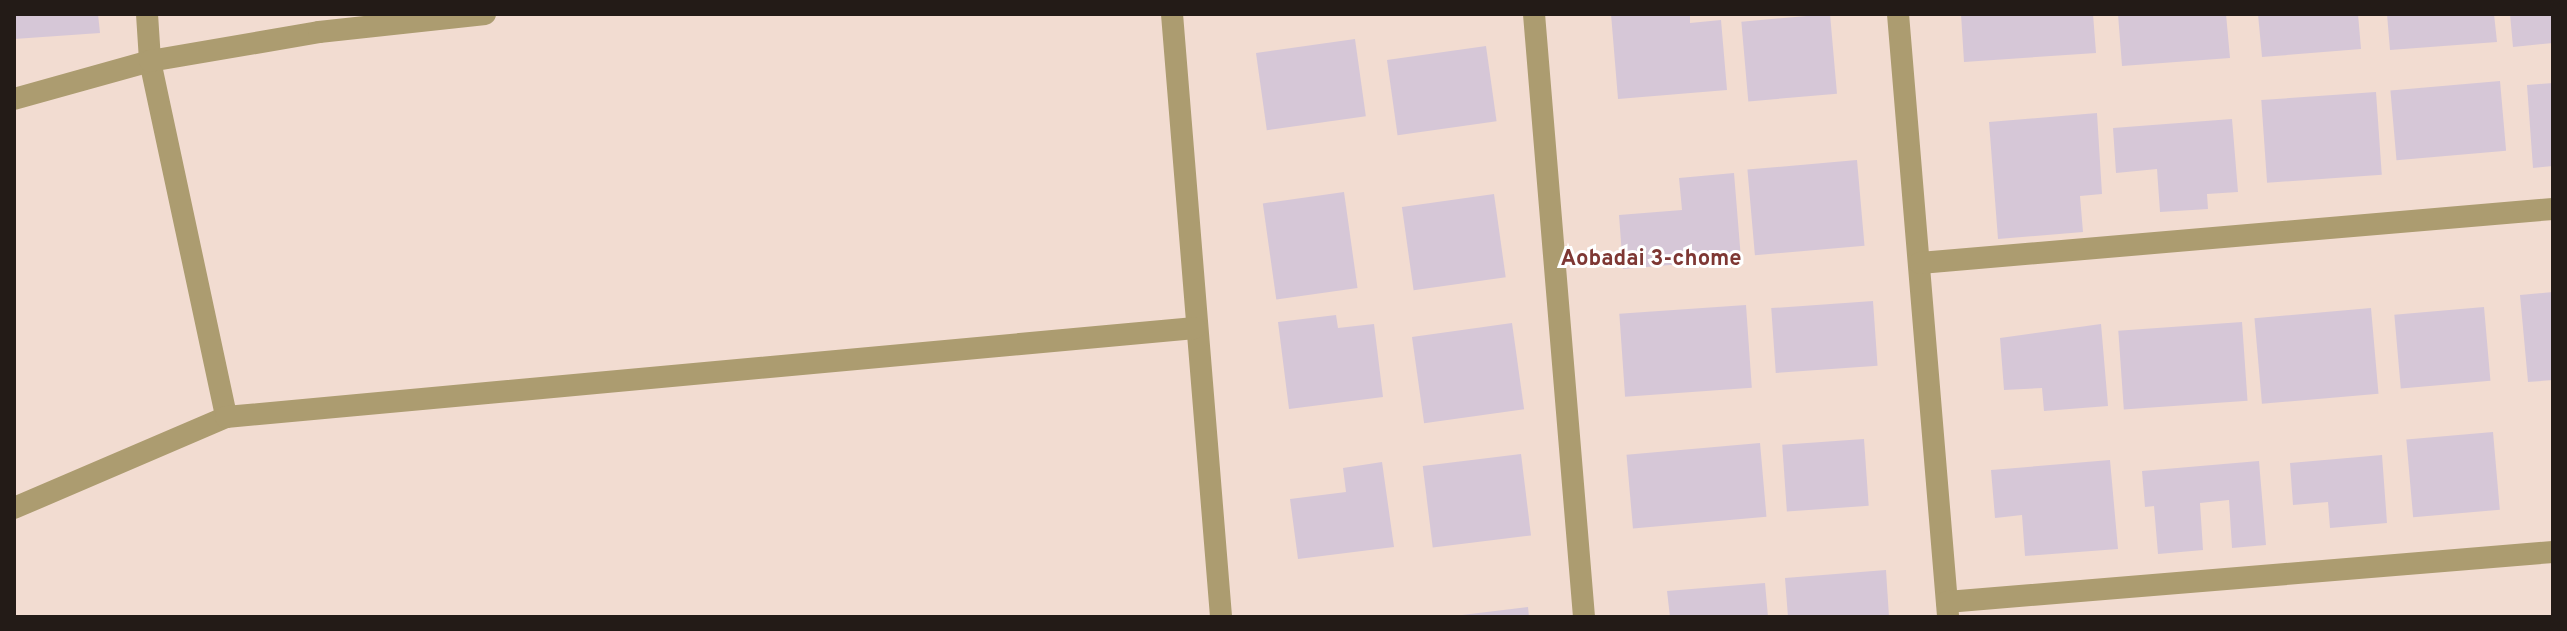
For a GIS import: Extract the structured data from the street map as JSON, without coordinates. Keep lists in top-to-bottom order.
{
  "districts": ["Aobadai 3-chome"]
}
